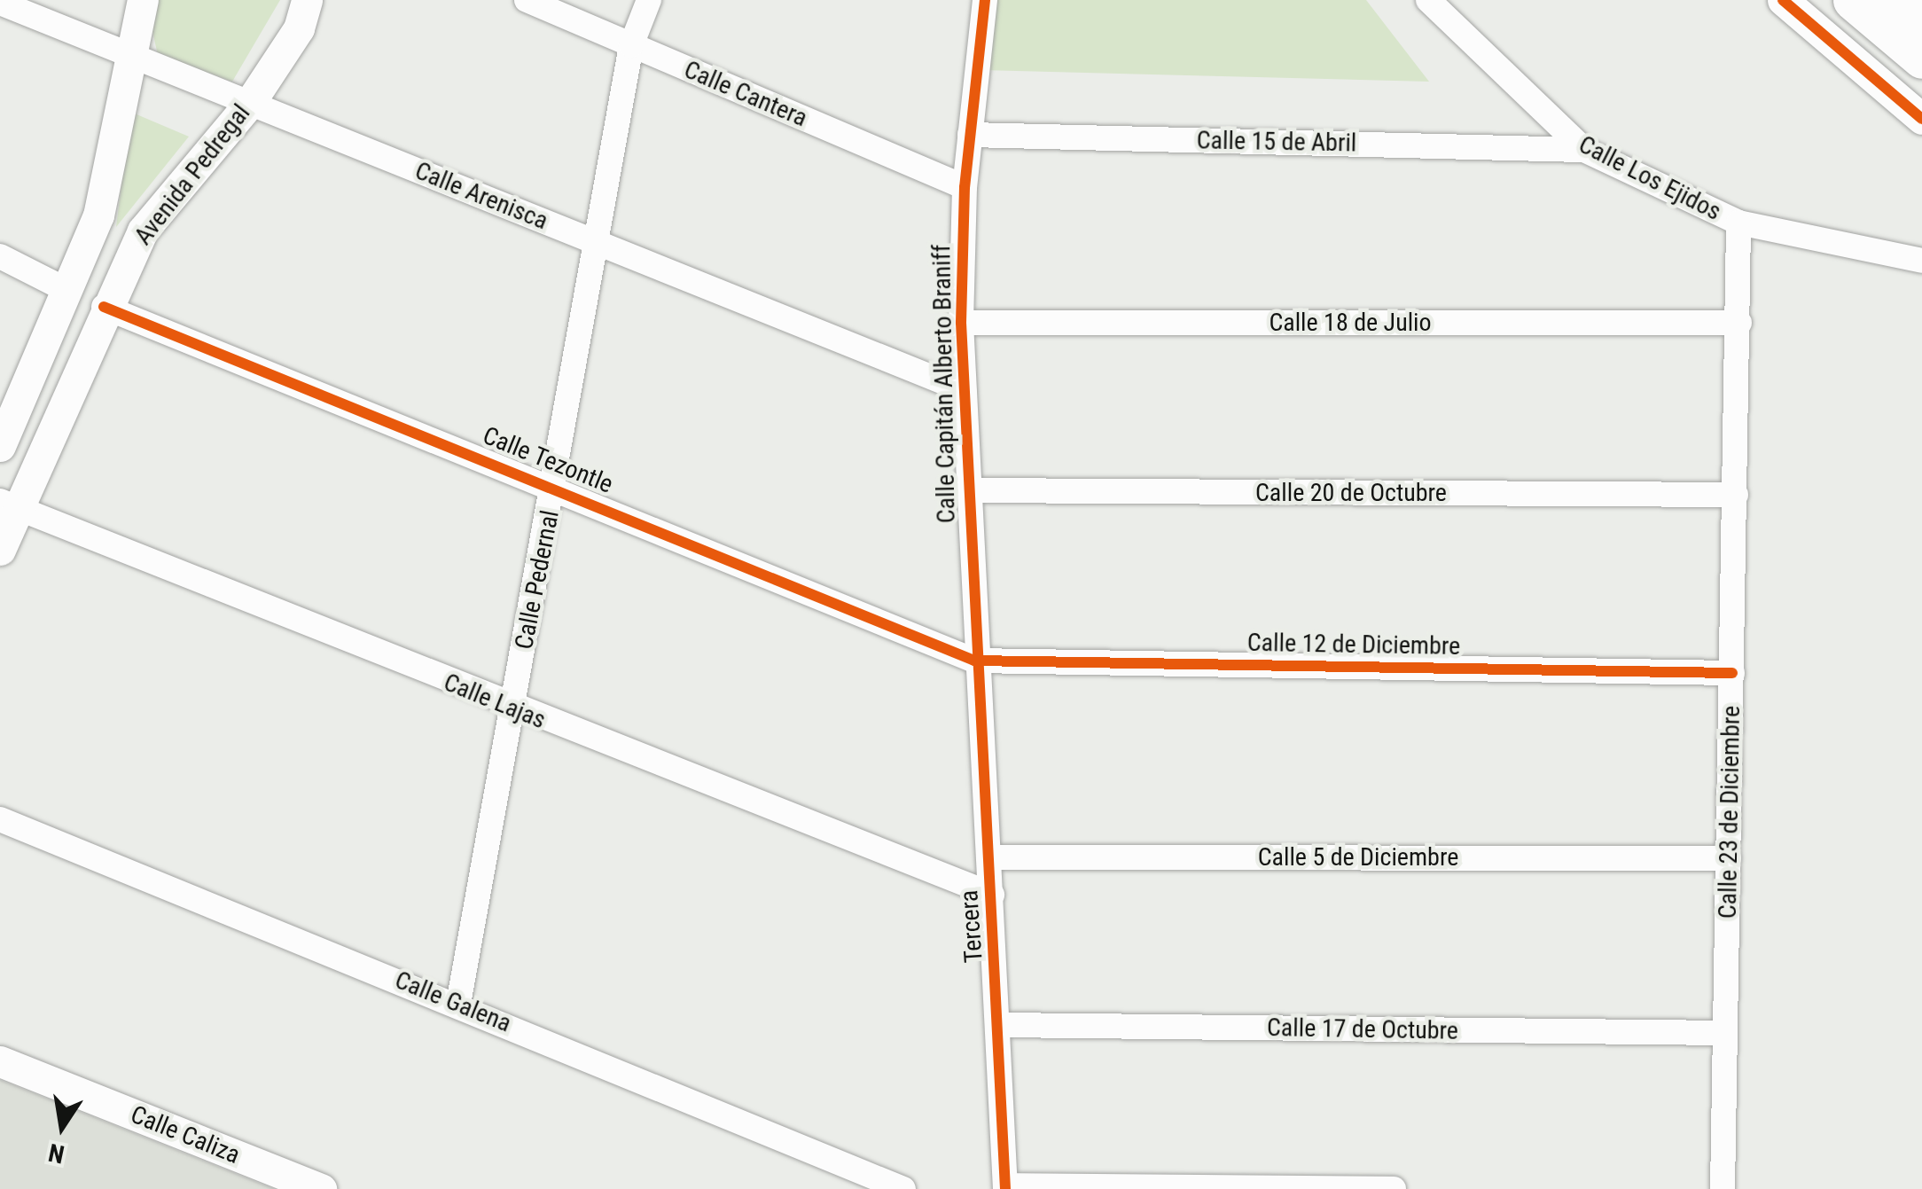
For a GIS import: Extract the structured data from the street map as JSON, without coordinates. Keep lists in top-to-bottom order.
{
  "streets": {
    "street": [
      "Calle Cantera",
      "Calle 15 de Abril",
      "Avenida Pedregal",
      "Calle Los Ejidos",
      "Calle Arenisca",
      "Calle 18 de Julio",
      "Calle Capitán Alberto Braniff",
      "Calle Tezontle",
      "Calle 20 de Octubre",
      "Calle Pedernal",
      "Calle 12 de Diciembre",
      "Calle Lajas",
      "Calle 23 de Diciembre",
      "Calle 5 de Diciembre",
      "Tercera",
      "Calle Galena",
      "Calle 17 de Octubre",
      "Calle Caliza"
    ]
  },
  "crossings": [
    ["Calle Cantera", "Calle Capitán Alberto Braniff"],
    ["Calle Cantera", "Calle Pedernal"],
    ["Calle 15 de Abril", "Calle Los Ejidos"],
    ["Calle 15 de Abril", "Calle Capitán Alberto Braniff"],
    ["Avenida Pedregal", "Calle Arenisca"],
    ["Avenida Pedregal", "Calle Tezontle"],
    ["Avenida Pedregal", "Calle Lajas"],
    ["Calle Los Ejidos", "Calle 23 de Diciembre"],
    ["Calle Arenisca", "Calle Capitán Alberto Braniff"],
    ["Calle Arenisca", "Calle Pedernal"],
    ["Calle 18 de Julio", "Calle Capitán Alberto Braniff"],
    ["Calle 18 de Julio", "Calle 23 de Diciembre"],
    ["Calle Capitán Alberto Braniff", "Calle Tezontle"],
    ["Calle Capitán Alberto Braniff", "Calle 20 de Octubre"],
    ["Calle Capitán Alberto Braniff", "Calle 12 de Diciembre"],
    ["Calle Capitán Alberto Braniff", "Tercera"],
    ["Calle Tezontle", "Calle Pedernal"],
    ["Calle Tezontle", "Calle 12 de Diciembre"],
    ["Calle Tezontle", "Tercera"],
    ["Calle 20 de Octubre", "Calle 23 de Diciembre"],
    ["Calle Pedernal", "Calle Lajas"],
    ["Calle Pedernal", "Calle Galena"],
    ["Calle 12 de Diciembre", "Calle 23 de Diciembre"],
    ["Calle 12 de Diciembre", "Tercera"],
    ["Calle Lajas", "Tercera"],
    ["Calle 23 de Diciembre", "Calle 5 de Diciembre"],
    ["Calle 23 de Diciembre", "Calle 17 de Octubre"],
    ["Calle 5 de Diciembre", "Tercera"],
    ["Tercera", "Calle 17 de Octubre"]
  ],
  "north": "bottom"
}
